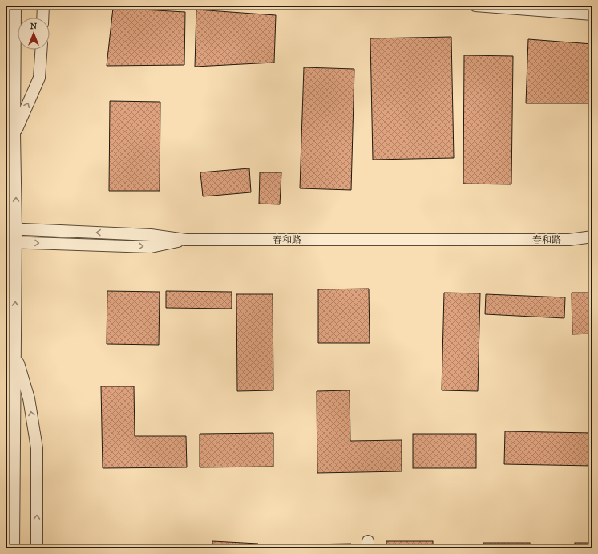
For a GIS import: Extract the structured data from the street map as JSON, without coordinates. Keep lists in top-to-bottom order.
{
  "streets": {
    "street": ["春和路"]
  },
  "north": "top"
}
